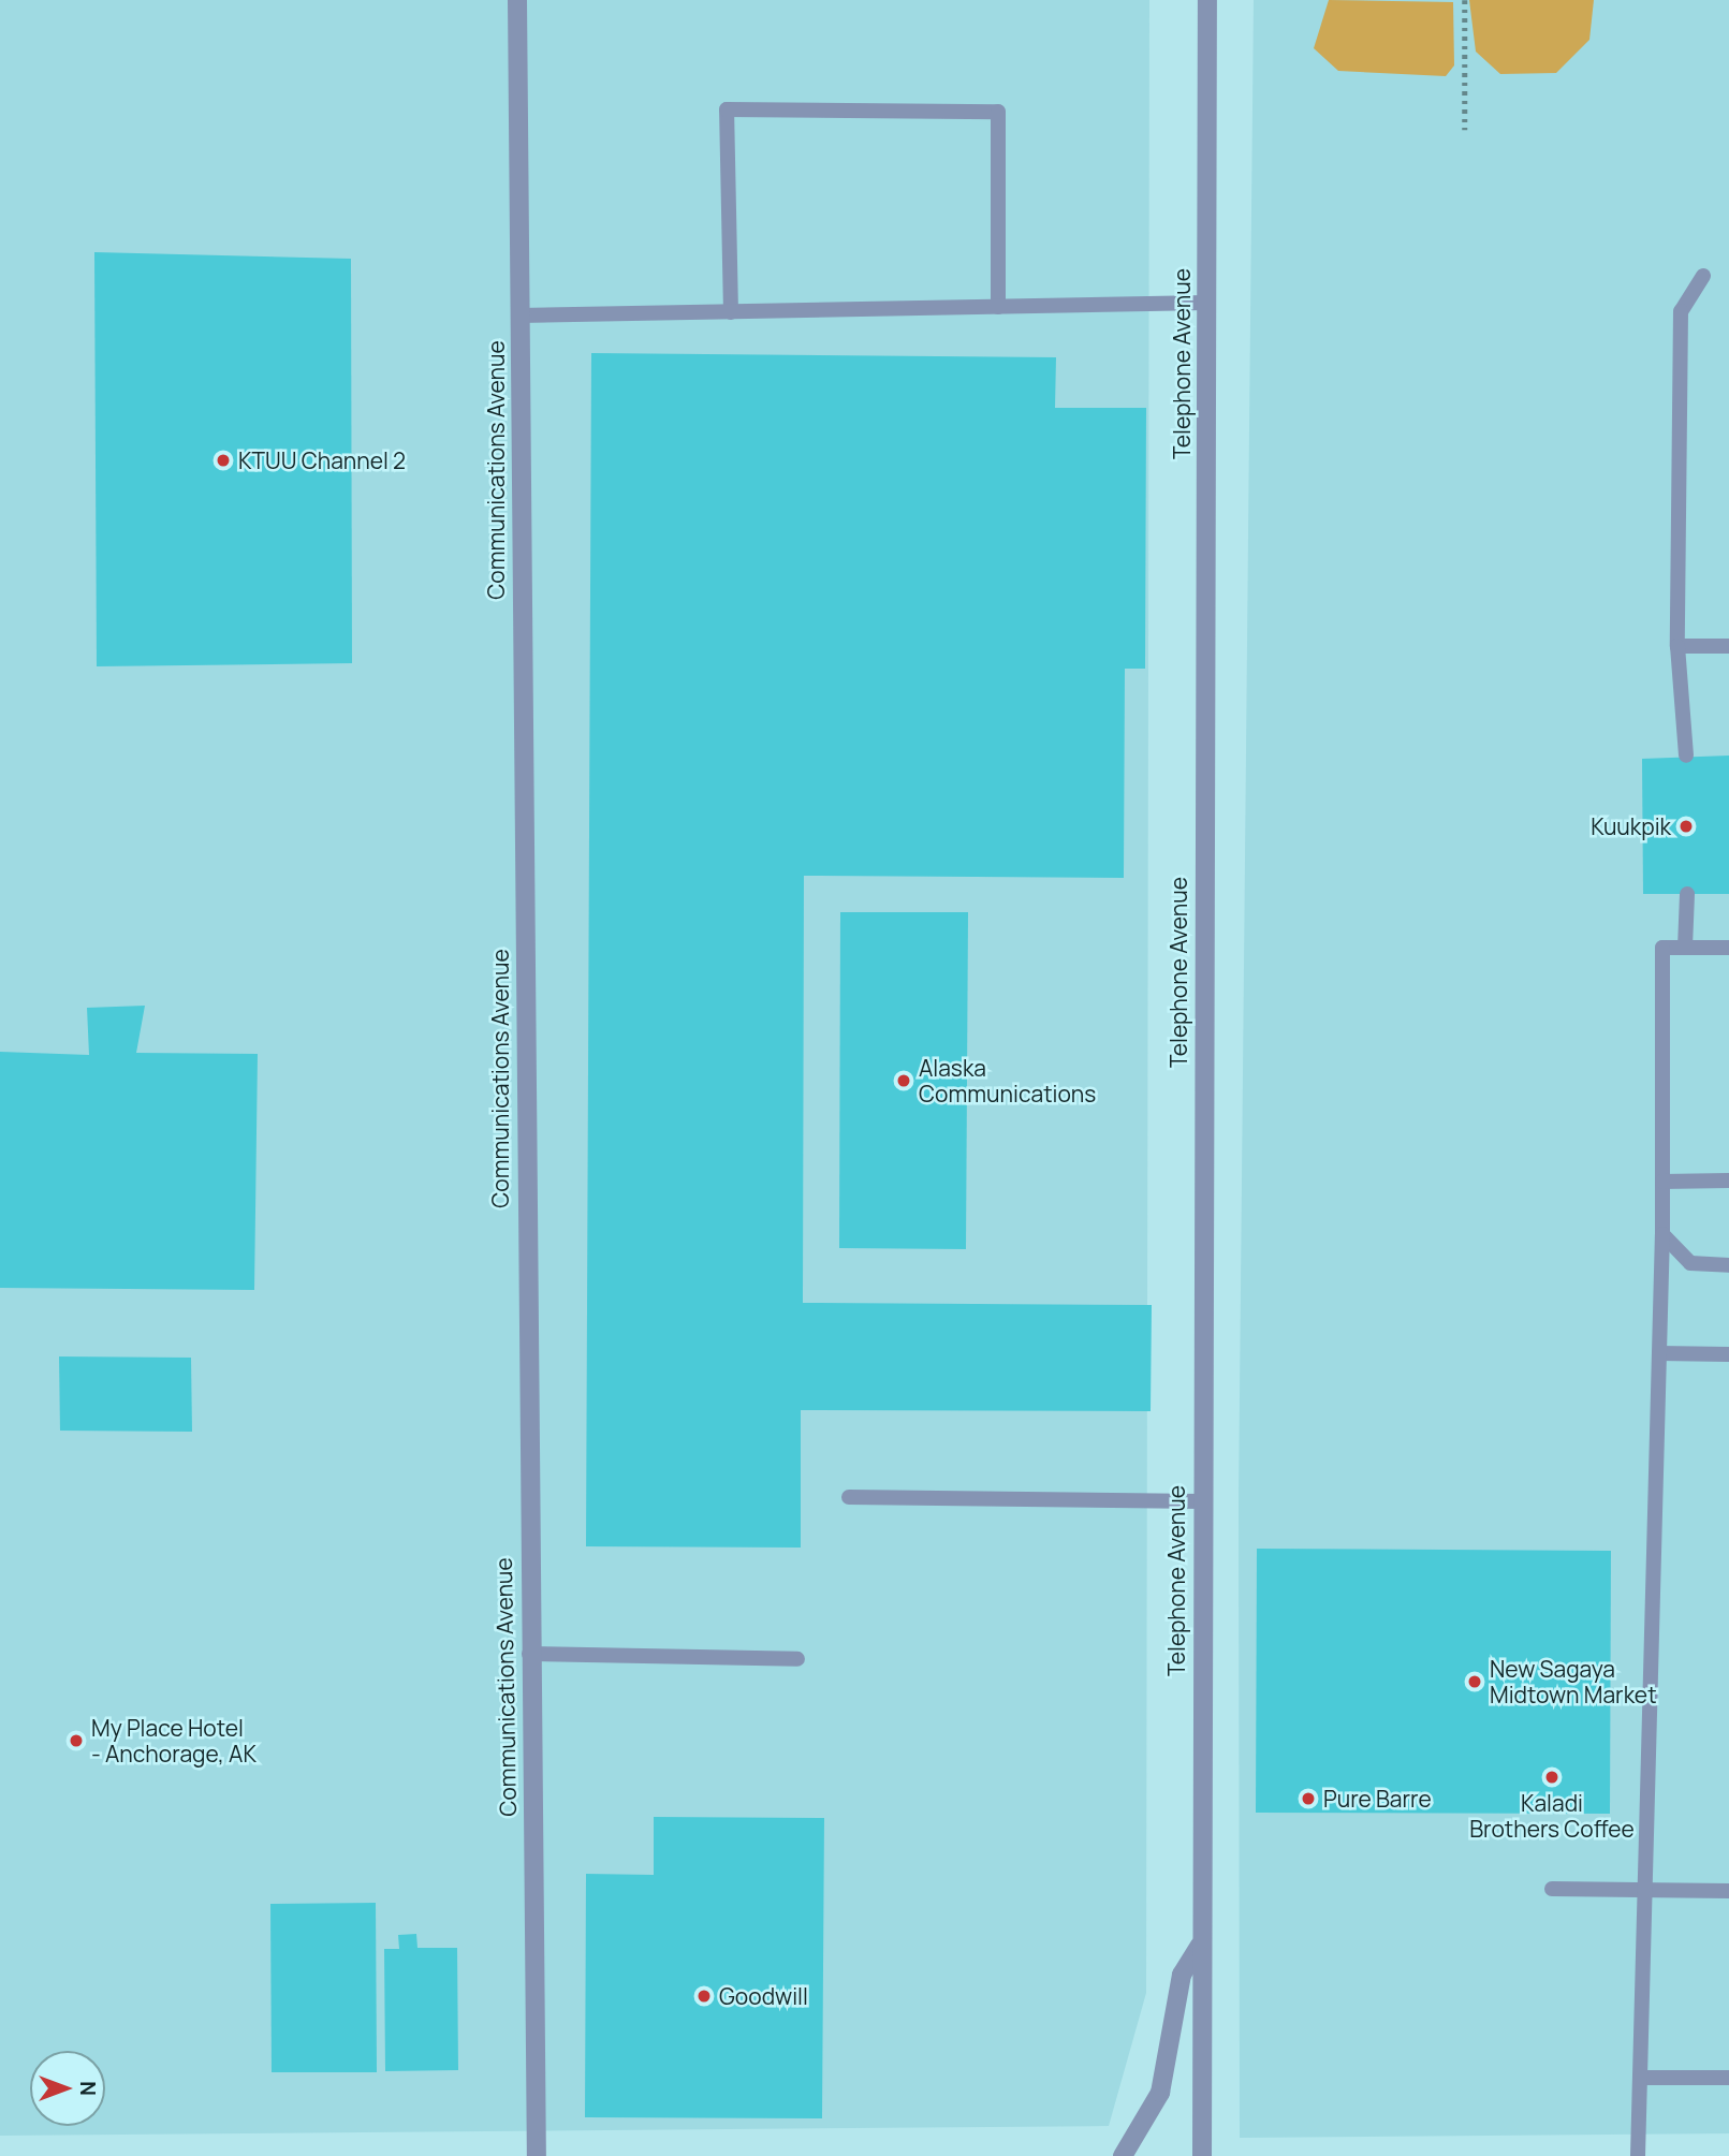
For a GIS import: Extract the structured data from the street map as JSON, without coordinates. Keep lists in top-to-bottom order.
{
  "streets": {
    "street": ["Telephone Avenue", "Communications Avenue"]
  },
  "places": [
    "KTUU Channel 2",
    "Kuukpik",
    "Alaska Communications",
    "New Sagaya Midtown Market",
    "My Place Hotel - Anchorage, AK",
    "Kaladi Brothers Coffee",
    "Pure Barre",
    "Goodwill"
  ],
  "north": "right"
}
